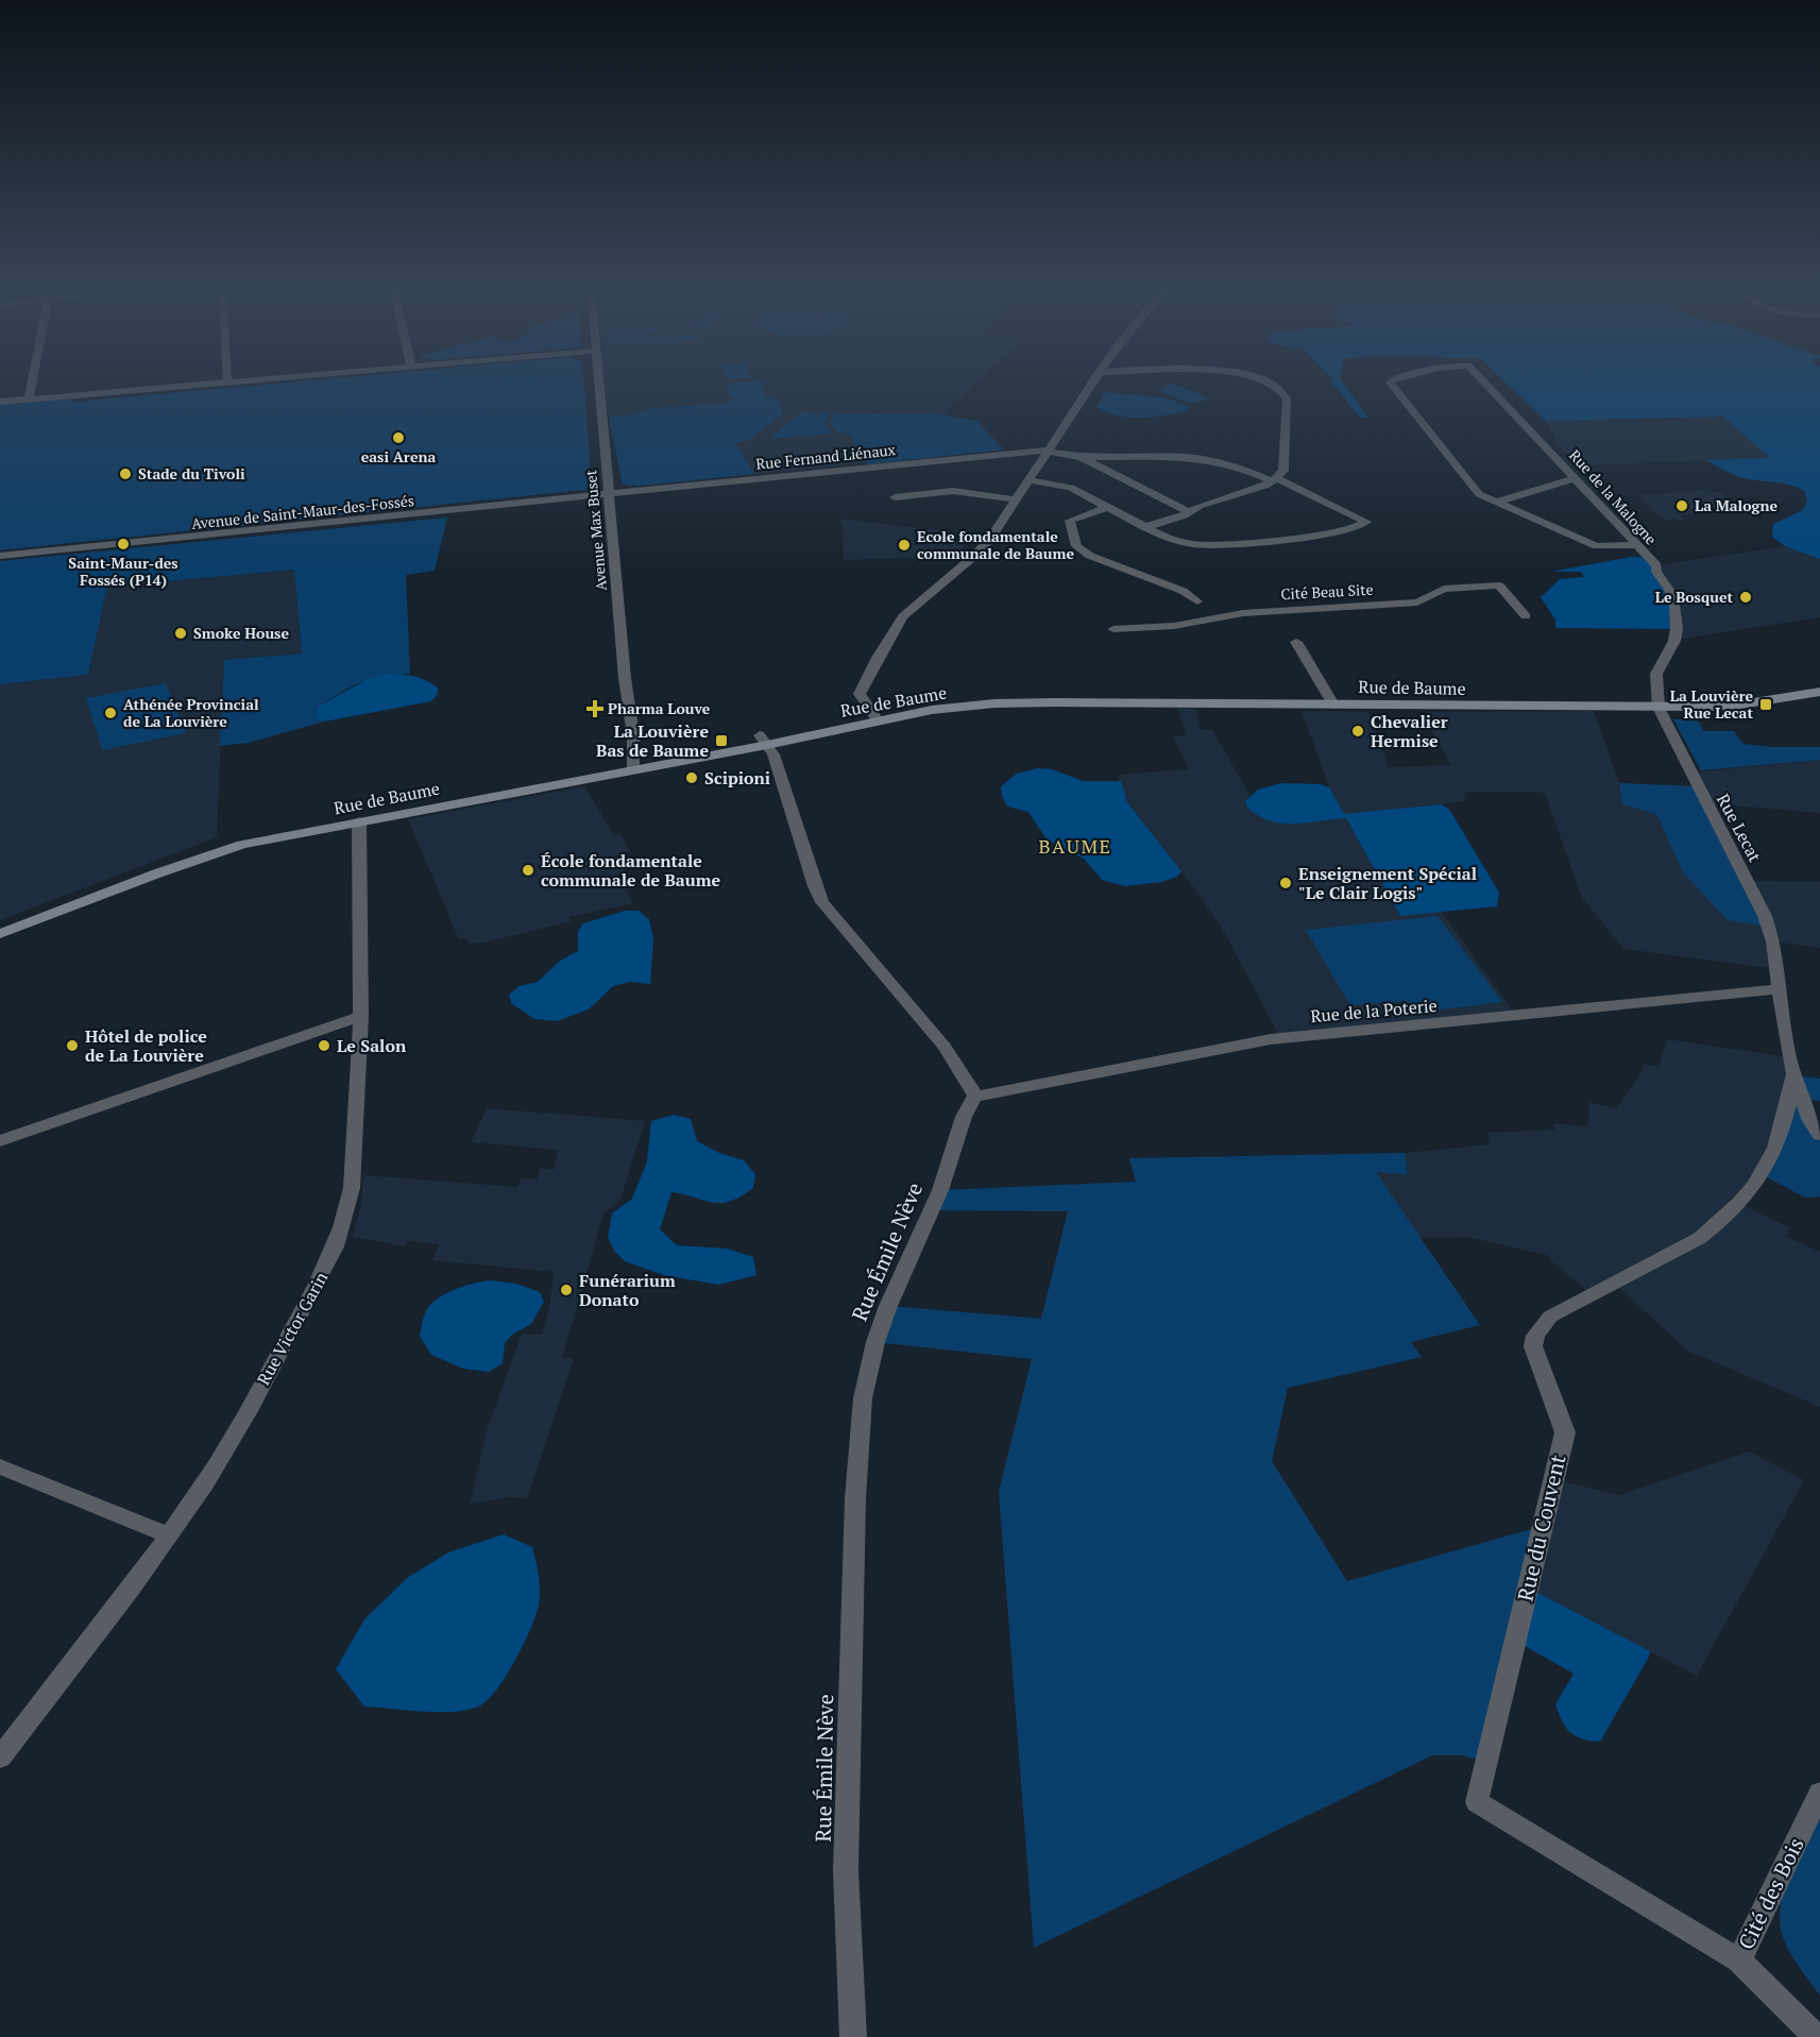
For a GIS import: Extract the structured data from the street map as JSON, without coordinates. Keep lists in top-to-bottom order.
{
  "streets": {
    "main road": ["Rue de Baume"],
    "street": [
      "Rue Fernand Liénaux",
      "Rue de la Malogne",
      "Avenue de Saint-Maur-des-Fossés",
      "Avenue Max Buset",
      "Cité Beau Site",
      "Rue Lecat",
      "Rue de la Poterie",
      "Rue Émile Nève",
      "Rue Victor Garin",
      "Rue du Couvent",
      "Cité des Bois"
    ]
  },
  "crossings": [
    ["Rue Fernand Liénaux", "Avenue de Saint-Maur-des-Fossés"],
    ["Rue Fernand Liénaux", "Avenue Max Buset"],
    ["Rue de la Malogne", "Rue de Baume"],
    ["Rue de la Malogne", "Rue Lecat"],
    ["Avenue de Saint-Maur-des-Fossés", "Avenue Max Buset"],
    ["Avenue Max Buset", "Rue de Baume"],
    ["Rue de Baume", "Rue Lecat"],
    ["Rue de Baume", "Rue Victor Garin"],
    ["Rue Lecat", "Rue du Couvent"],
    ["Rue de la Poterie", "Rue Émile Nève"],
    ["Rue de la Poterie", "Rue du Couvent"],
    ["Rue du Couvent", "Cité des Bois"]
  ],
  "districts": ["BAUME"],
  "places": {
    "other": [
      "easi Arena",
      "Stade du Tivoli",
      "La Malogne",
      "Saint-Maur-des Fossés (P14)",
      "Ecole fondamentale communale de Baume",
      "Le Bosquet",
      "Smoke House",
      "Athénée Provincial de La Louvière",
      "Chevalier Hermise",
      "Scipioni",
      "École fondamentale communale de Baume",
      "Enseignement Spécial \"Le Clair Logis\"",
      "Hôtel de police de La Louvière",
      "Le Salon",
      "Funérarium Donato"
    ],
    "transit": ["La Louvière Rue Lecat", "La Louvière Bas de Baume"],
    "health": ["Pharma Louve"]
  }
}
